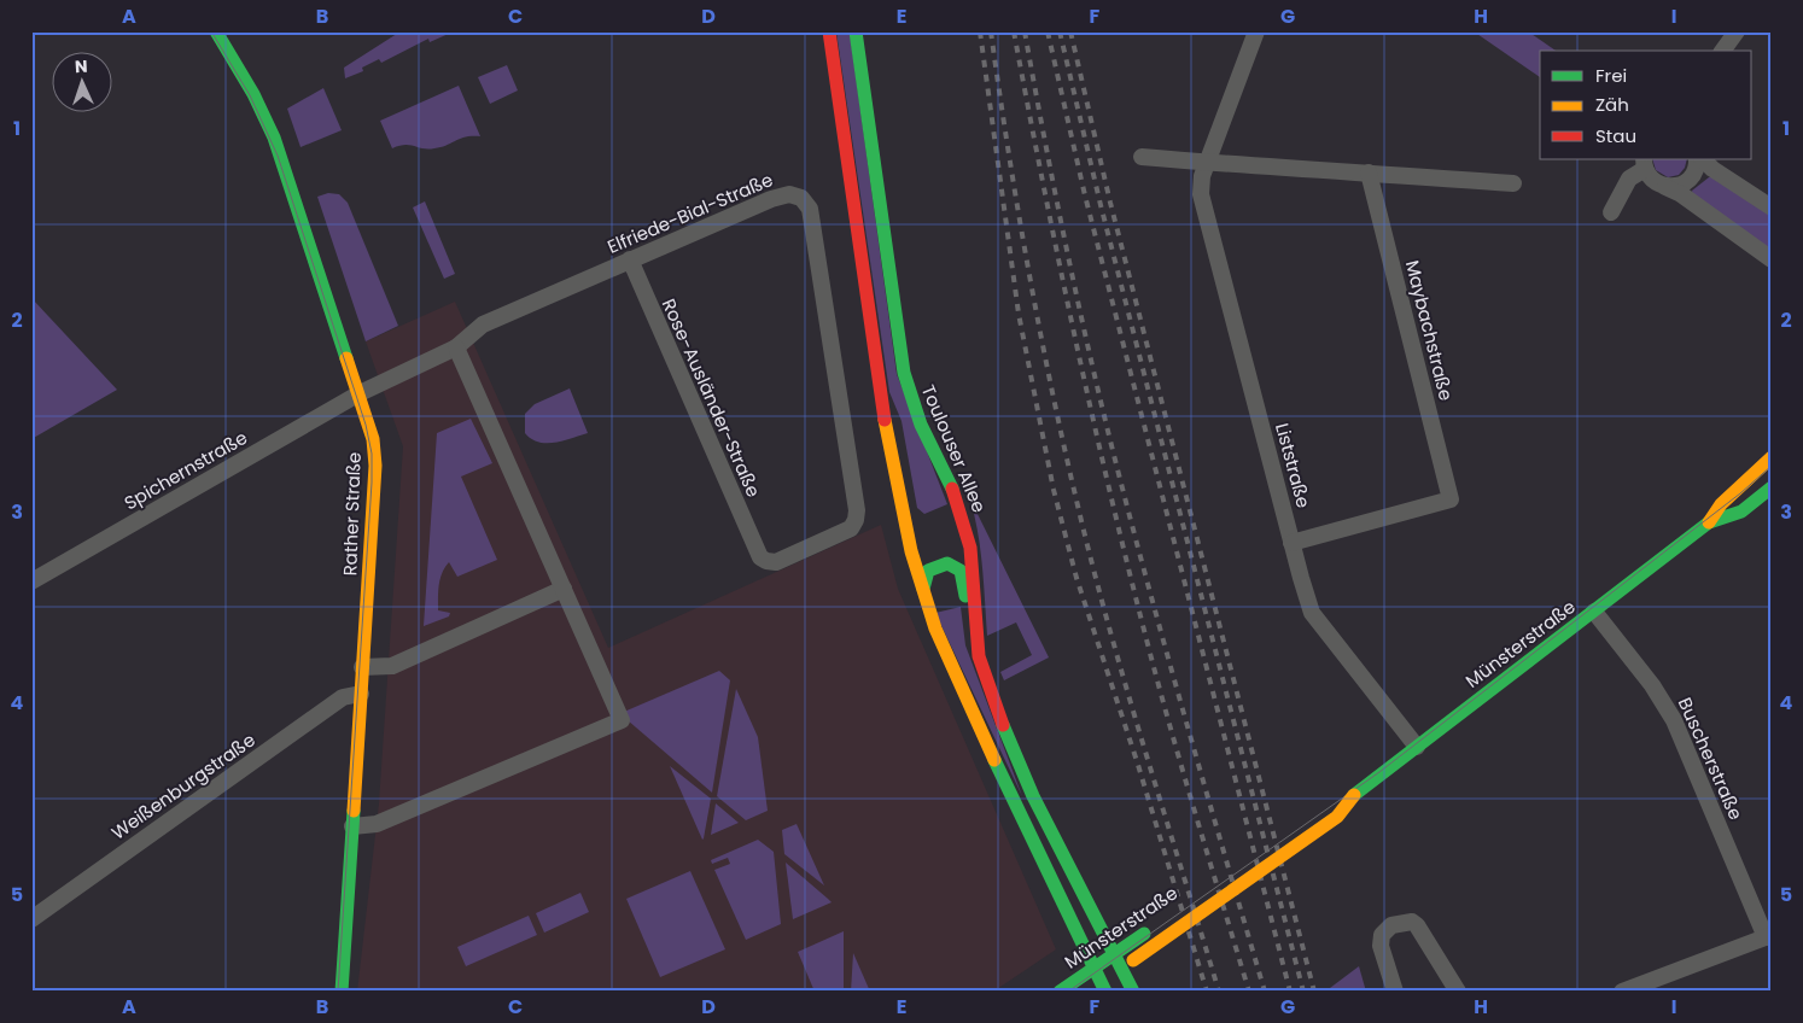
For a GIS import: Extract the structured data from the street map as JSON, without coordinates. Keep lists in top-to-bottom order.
{
  "streets": {
    "main road": ["Toulouser Allee", "Rather Straße", "Münsterstraße"],
    "street": [
      "Elfriede-Bial-Straße",
      "Maybachstraße",
      "Rose-Ausländer-Straße",
      "Liststraße",
      "Spichernstraße",
      "Buscherstraße",
      "Weißenburgstraße"
    ]
  },
  "crossings": [
    ["Elfriede-Bial-Straße", "Rose-Ausländer-Straße"],
    ["Elfriede-Bial-Straße", "Spichernstraße"],
    ["Elfriede-Bial-Straße", "Rather Straße"],
    ["Maybachstraße", "Liststraße"],
    ["Toulouser Allee", "Münsterstraße"],
    ["Liststraße", "Münsterstraße"],
    ["Spichernstraße", "Rather Straße"],
    ["Rather Straße", "Weißenburgstraße"],
    ["Münsterstraße", "Buscherstraße"]
  ],
  "legend": ["Frei", "Zäh", "Stau"],
  "north": "top",
  "grid": {
    "columns": [
      "A",
      "B",
      "C",
      "D",
      "E",
      "F",
      "G",
      "H",
      "I"
    ],
    "rows": [
      "1",
      "2",
      "3",
      "4",
      "5"
    ]
  }
}
